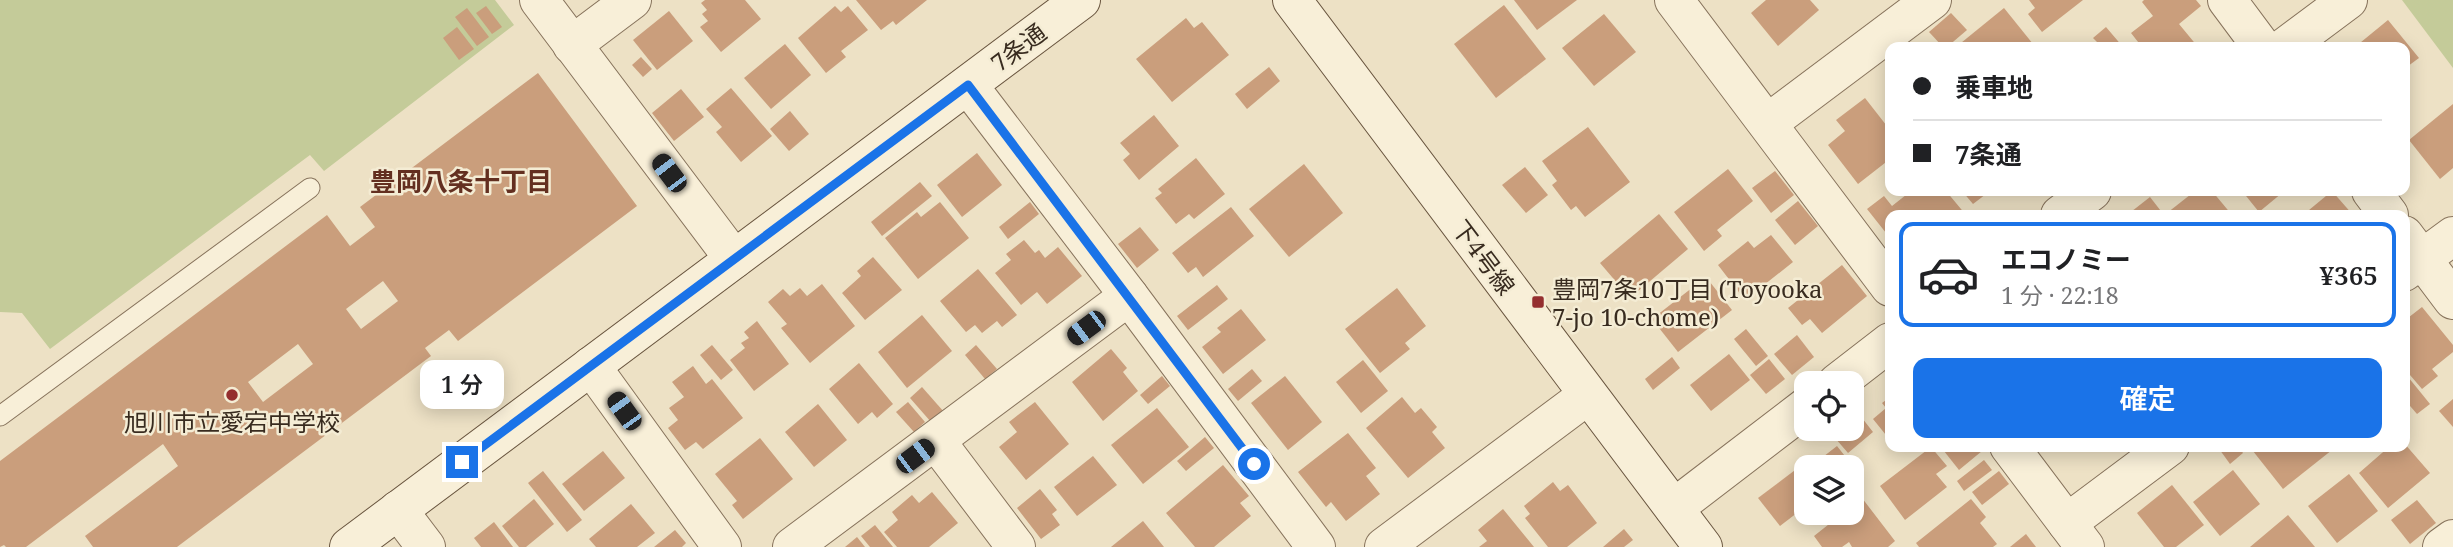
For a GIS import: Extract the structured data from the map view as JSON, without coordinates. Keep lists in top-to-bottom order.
{
  "streets": {
    "street": ["7条通", "下4号線"]
  },
  "districts": ["豊岡八条十丁目"],
  "places": {
    "transit": ["豊岡7条10丁目 (Toyooka 7-jo 10-chome)"],
    "other": ["旭川市立愛宕中学校"]
  },
  "page": {
    "banner": ["乗車地", "7条通"],
    "list": [
      {
        "name": "エコノミー",
        "note": "1 分 · 22:18",
        "value": "¥365"
      }
    ],
    "buttons": "確定",
    "bubble": "1 分"
  }
}
